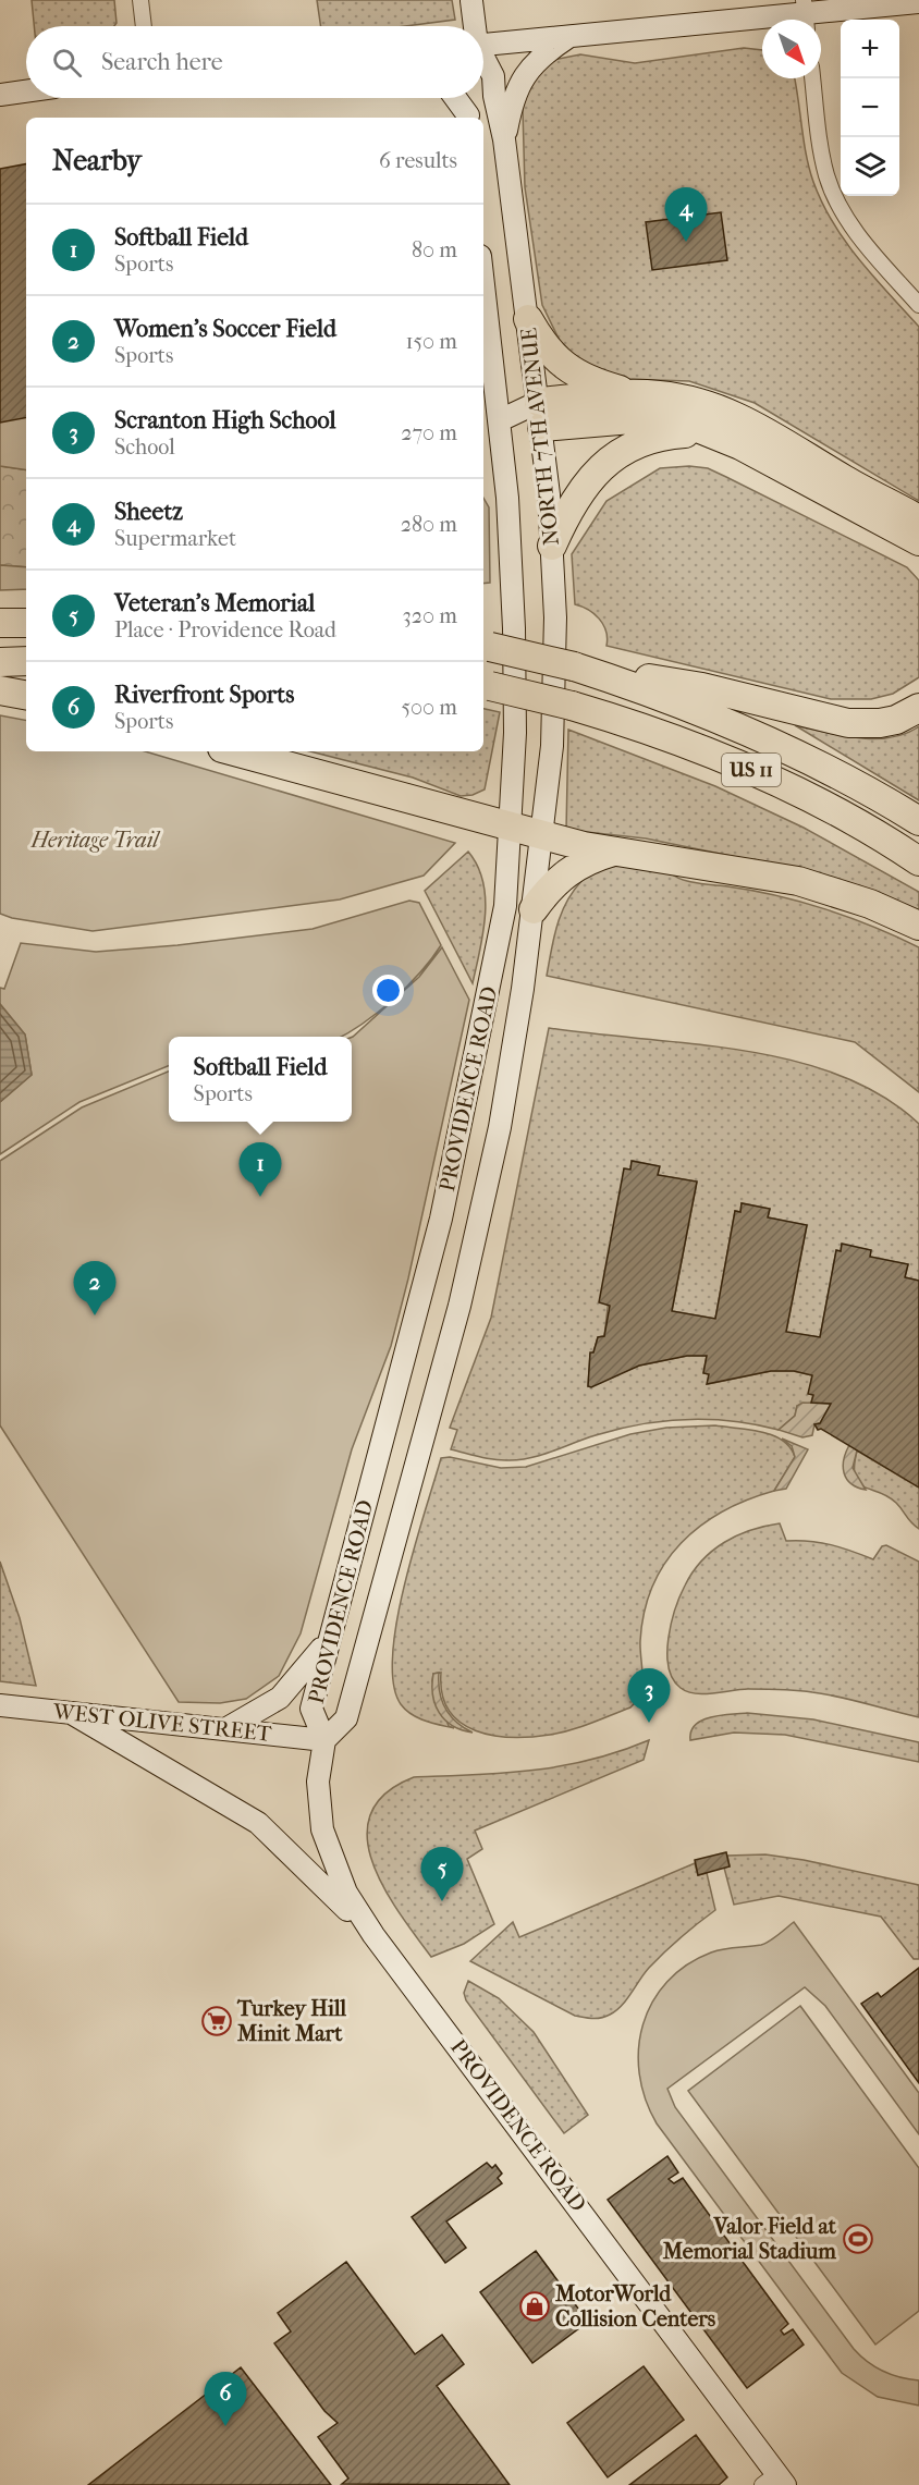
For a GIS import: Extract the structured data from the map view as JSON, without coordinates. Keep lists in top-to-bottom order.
{
  "streets": {
    "highway": ["US 11"],
    "main road": ["NORTH 7TH AVENUE", "PROVIDENCE ROAD", "WEST OLIVE STREET"]
  },
  "crossings": [
    ["NORTH 7TH AVENUE", "PROVIDENCE ROAD"],
    ["PROVIDENCE ROAD", "WEST OLIVE STREET"]
  ],
  "parks": ["Heritage Trail"],
  "places": {
    "supermarket": ["Turkey Hill Minit Mart"],
    "sports": ["Valor Field at Memorial Stadium"],
    "shop": ["MotorWorld Collision Centers"]
  },
  "north": "bottom right",
  "page": {
    "map_buttons": ["+", "−"],
    "search": "Search here",
    "heading": ["Nearby", "6 results"],
    "pins": [
      "4",
      "1",
      "2",
      "3",
      "5",
      "6"
    ],
    "list": [
      {
        "mark": "1",
        "name": "Softball Field",
        "note": "Sports",
        "value": "80 m"
      },
      {
        "mark": "2",
        "name": "Women's Soccer Field",
        "note": "Sports",
        "value": "150 m"
      },
      {
        "mark": "3",
        "name": "Scranton High School",
        "note": "School",
        "value": "270 m"
      },
      {
        "mark": "4",
        "name": "Sheetz",
        "note": "Supermarket",
        "value": "280 m"
      },
      {
        "mark": "5",
        "name": "Veteran's Memorial",
        "note": "Place · Providence Road",
        "value": "320 m"
      },
      {
        "mark": "6",
        "name": "Riverfront Sports",
        "note": "Sports",
        "value": "500 m"
      }
    ],
    "popup": ["Softball Field", "Sports"]
  }
}
